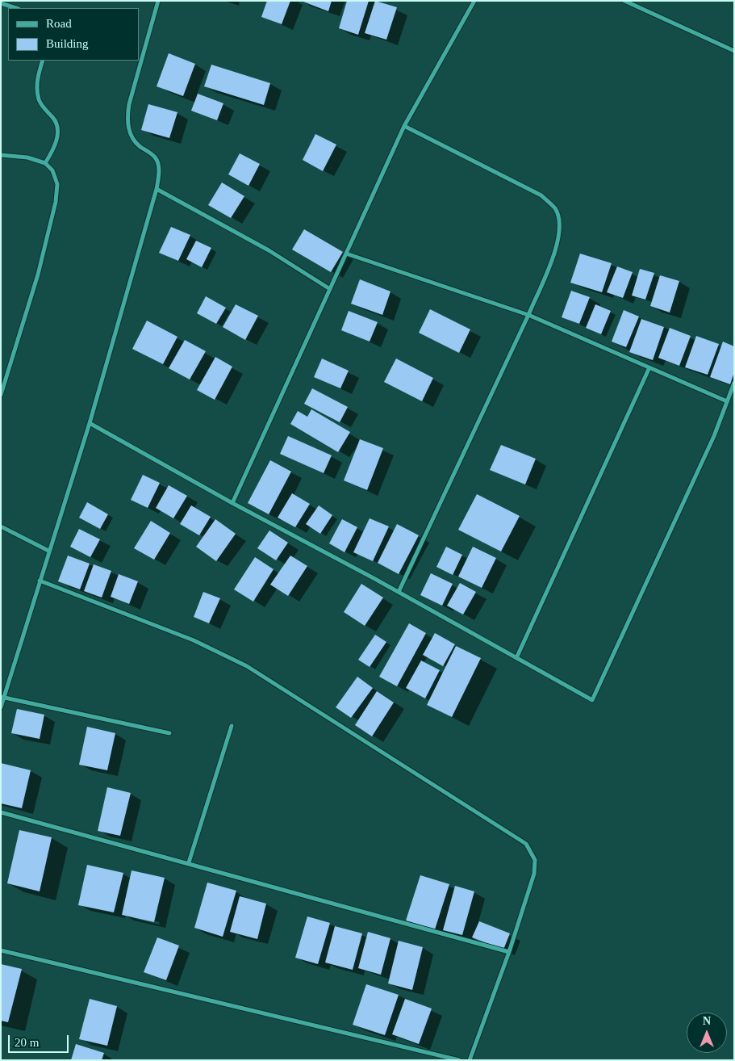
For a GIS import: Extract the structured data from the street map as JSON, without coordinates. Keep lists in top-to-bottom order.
{
  "legend": ["Road", "Building"],
  "scale_bar": "20 m",
  "north": "top"
}
